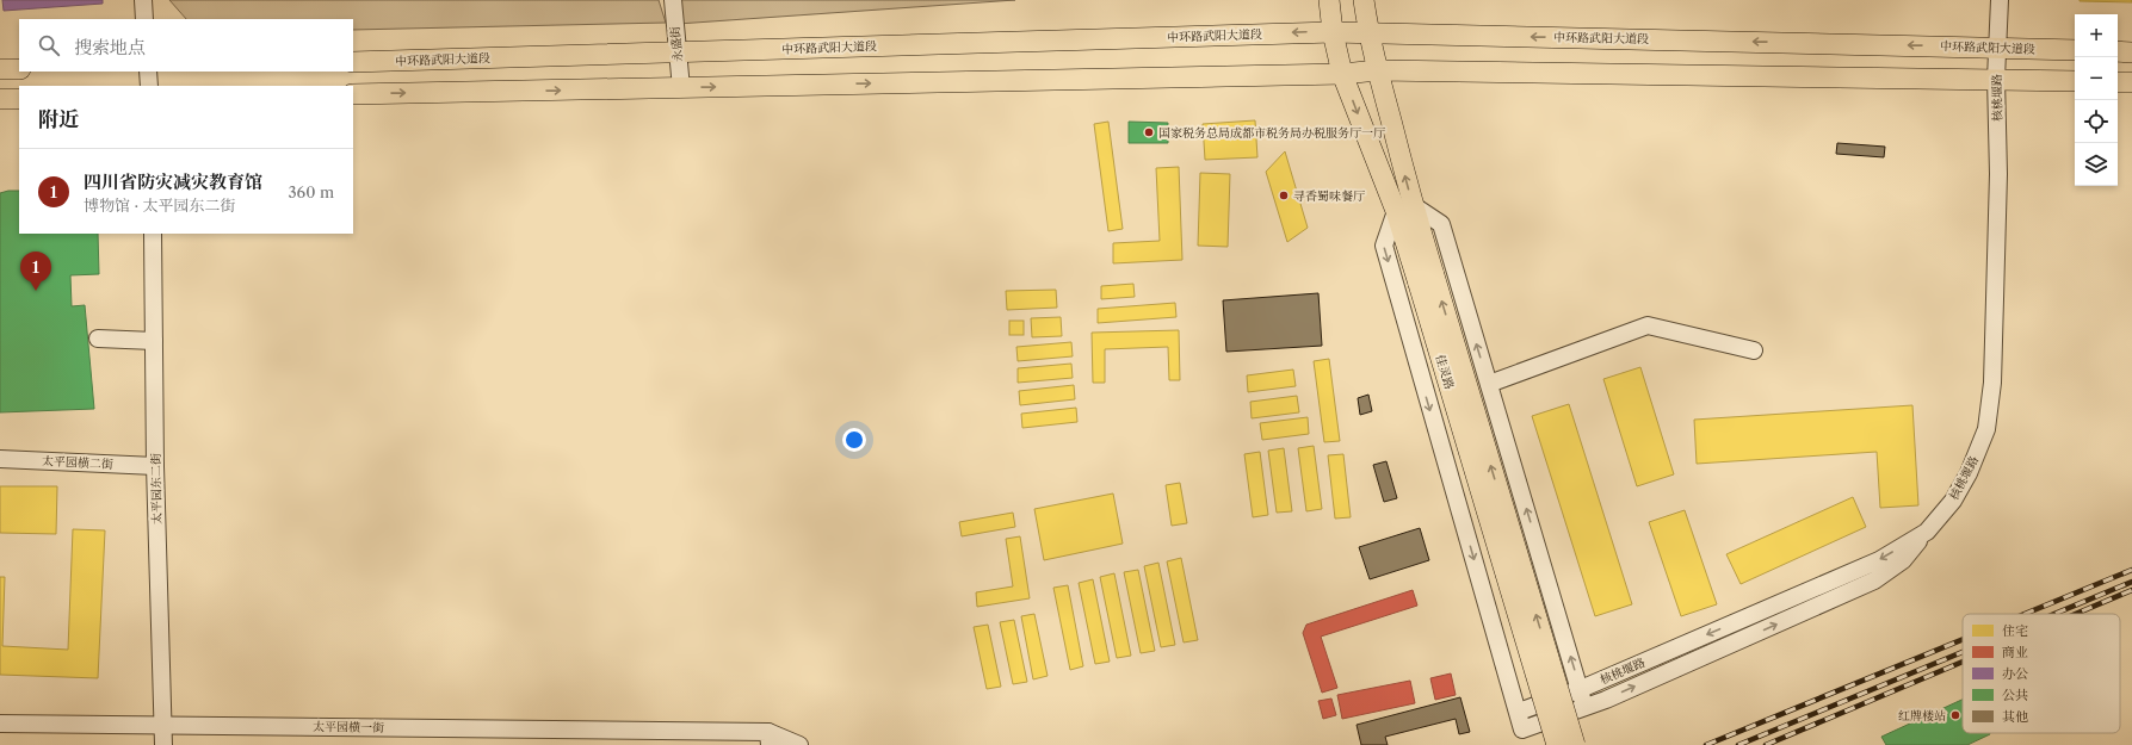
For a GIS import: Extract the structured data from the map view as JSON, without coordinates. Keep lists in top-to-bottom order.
{
  "streets": {
    "main road": ["中环路武阳大道段", "佳灵路"],
    "street": [
      "永盛街",
      "核桃堰路",
      "太平园横二街",
      "太平园东二街",
      "太平园横一街"
    ]
  },
  "crossings": [
    ["中环路武阳大道段", "永盛街"],
    ["中环路武阳大道段", "核桃堰路"],
    ["中环路武阳大道段", "佳灵路"],
    ["太平园横二街", "太平园东二街"],
    ["太平园东二街", "太平园横一街"]
  ],
  "places": ["国家税务总局成都市税务局办税服务厅一厅", "寻香蜀味餐厅", "红牌楼站"],
  "legend": [
    "住宅",
    "商业",
    "办公",
    "公共",
    "其他"
  ],
  "page": {
    "map_buttons": ["+", "−"],
    "search": "搜索地点",
    "heading": "附近",
    "list": [
      {
        "mark": "1",
        "name": "四川省防灾减灾教育馆",
        "note": "博物馆 · 太平园东二街",
        "value": "360 m"
      }
    ],
    "pins": "1"
  }
}
